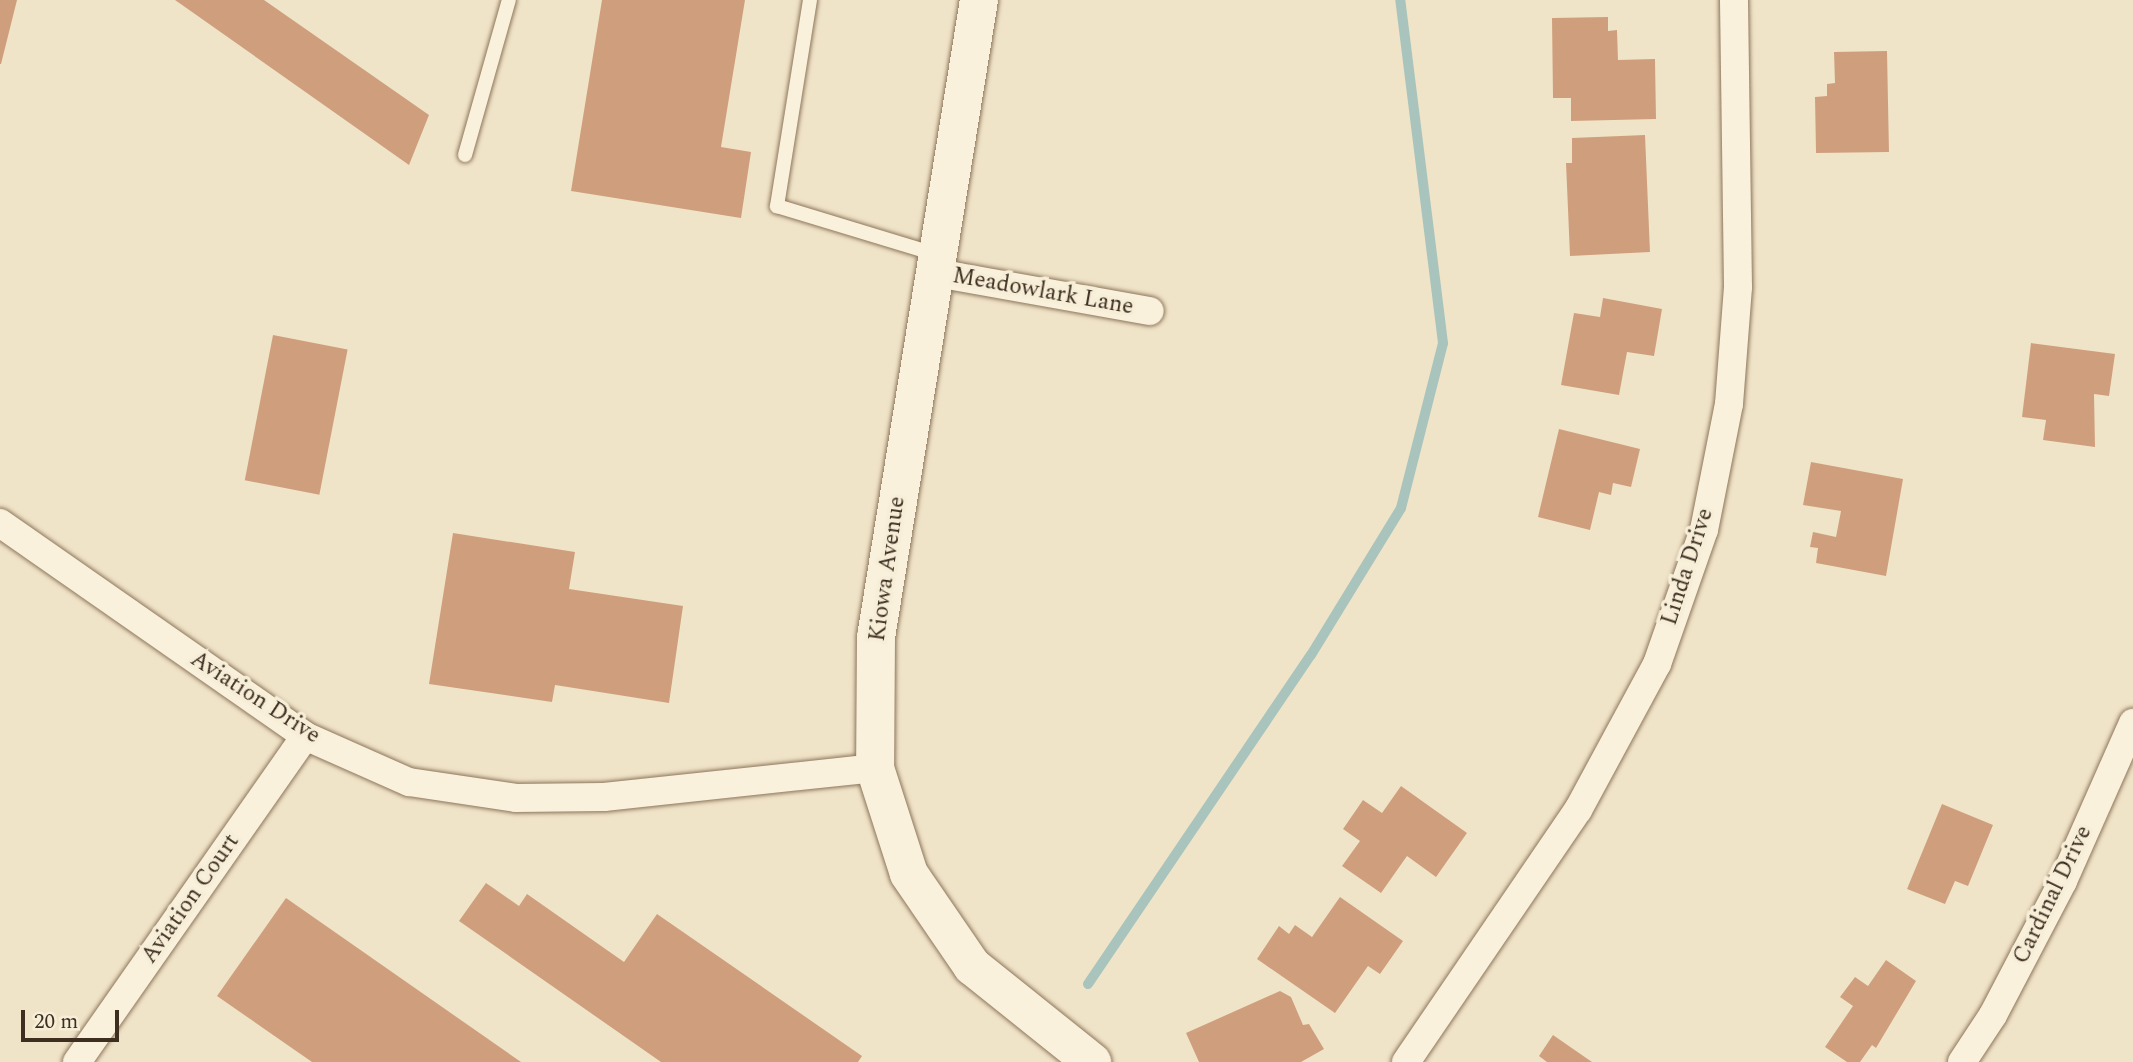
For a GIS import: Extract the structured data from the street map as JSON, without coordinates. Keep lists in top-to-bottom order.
{
  "streets": {
    "street": [
      "Meadowlark Lane",
      "Linda Drive",
      "Kiowa Avenue",
      "Aviation Drive",
      "Cardinal Drive",
      "Aviation Court"
    ]
  },
  "crossings": [
    ["Meadowlark Lane", "Kiowa Avenue"],
    ["Kiowa Avenue", "Aviation Drive"],
    ["Aviation Drive", "Aviation Court"]
  ],
  "scale_bar": "20 m"
}
